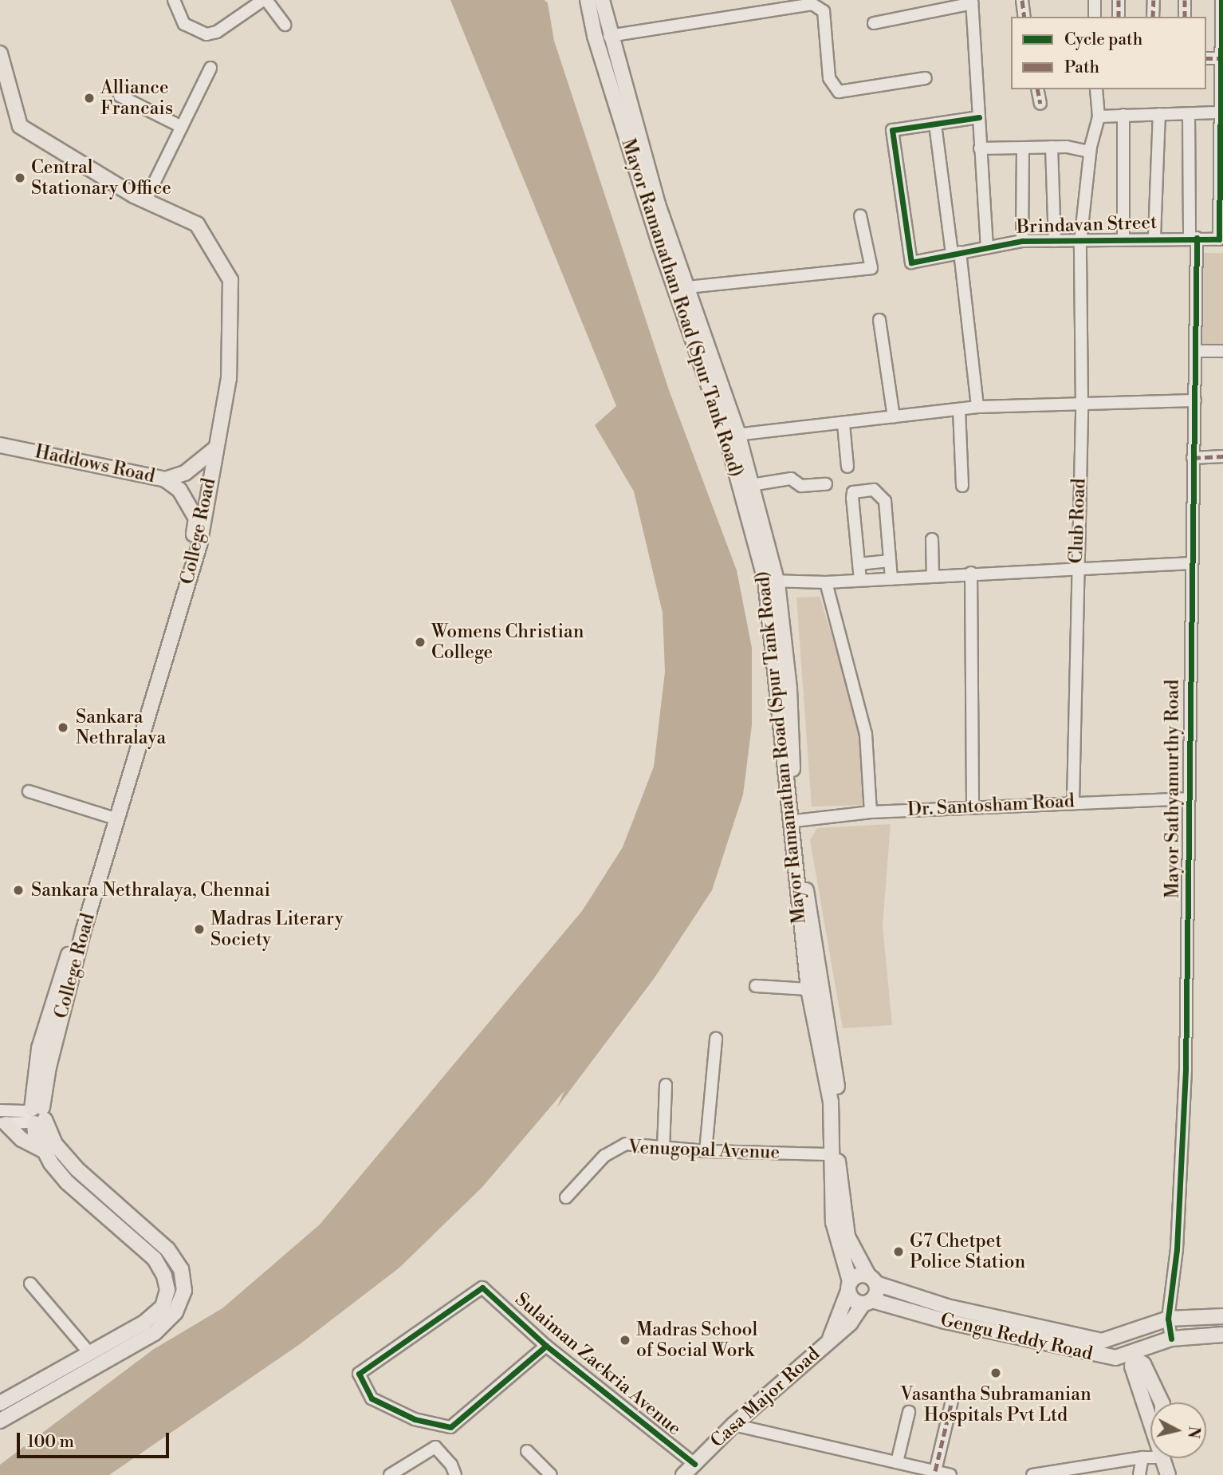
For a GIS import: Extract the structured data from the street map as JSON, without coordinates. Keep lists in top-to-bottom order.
{
  "streets": {
    "main road": [
      "Mayor Ramanathan Road (Spur Tank Road)",
      "Haddows Road",
      "College Road",
      "Gengu Reddy Road",
      "Casa Major Road"
    ],
    "street": [
      "Brindavan Street",
      "Club Road",
      "Mayor Sathyamurthy Road",
      "Dr. Santosham Road",
      "Venugopal Avenue",
      "Sulaiman Zackria Avenue"
    ]
  },
  "crossings": [
    ["Brindavan Street", "Club Road"],
    ["Brindavan Street", "Mayor Sathyamurthy Road"],
    ["Mayor Ramanathan Road (Spur Tank Road)", "Dr. Santosham Road"],
    ["Mayor Ramanathan Road (Spur Tank Road)", "Venugopal Avenue"],
    ["Mayor Ramanathan Road (Spur Tank Road)", "Gengu Reddy Road"],
    ["Mayor Ramanathan Road (Spur Tank Road)", "Casa Major Road"],
    ["Haddows Road", "College Road"],
    ["Club Road", "Dr. Santosham Road"],
    ["Mayor Sathyamurthy Road", "Dr. Santosham Road"],
    ["Mayor Sathyamurthy Road", "Gengu Reddy Road"],
    ["Gengu Reddy Road", "Casa Major Road"],
    ["Sulaiman Zackria Avenue", "Casa Major Road"]
  ],
  "places": [
    "Alliance Francais",
    "Central Stationary Office",
    "Womens Christian College",
    "Sankara Nethralaya",
    "Sankara Nethralaya, Chennai",
    "Madras Literary Society",
    "G7 Chetpet Police Station",
    "Madras School of Social Work",
    "Vasantha Subramanian Hospitals Pvt Ltd"
  ],
  "legend": ["Cycle path", "Path"],
  "scale_bar": "100 m",
  "north": "right"
}
